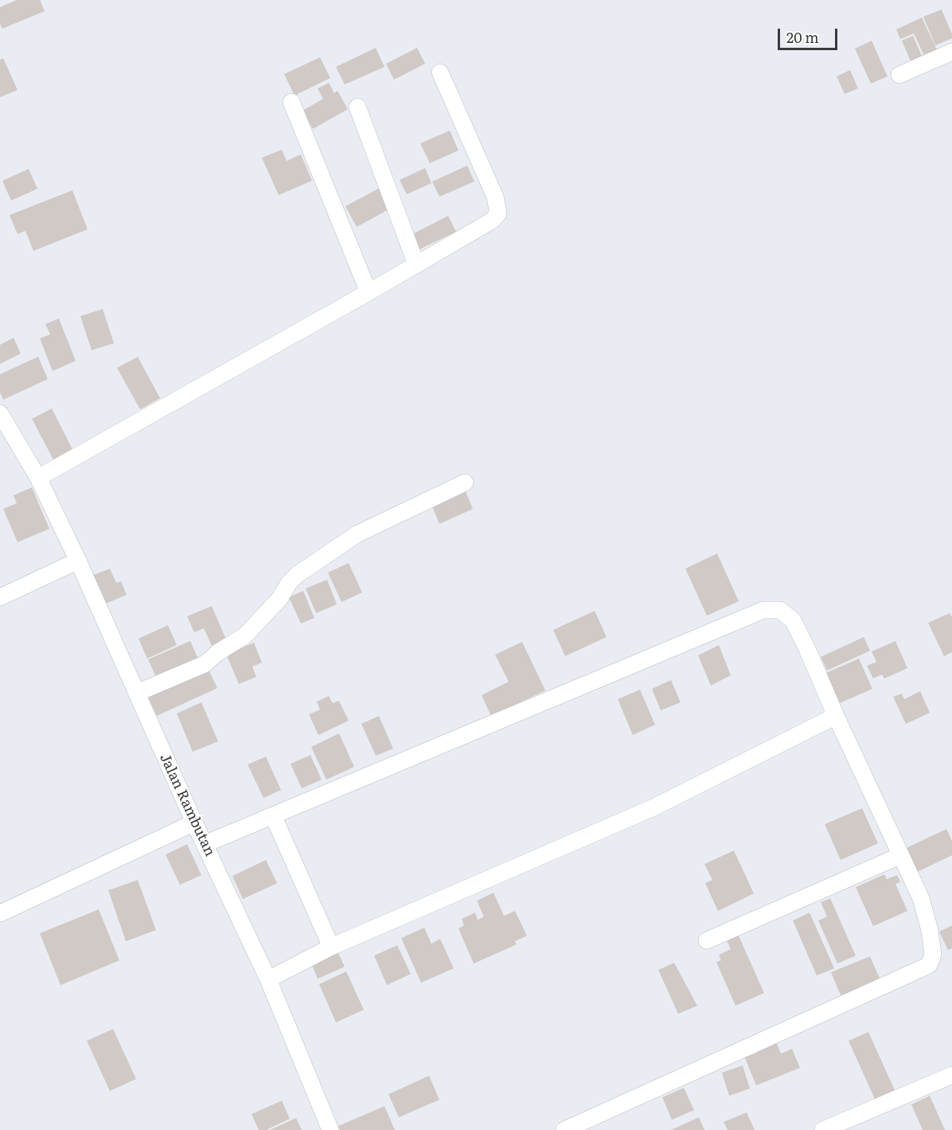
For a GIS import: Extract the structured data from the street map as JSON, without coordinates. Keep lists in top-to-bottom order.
{
  "streets": {
    "street": ["Jalan Rambutan"]
  },
  "scale_bar": "20 m"
}
